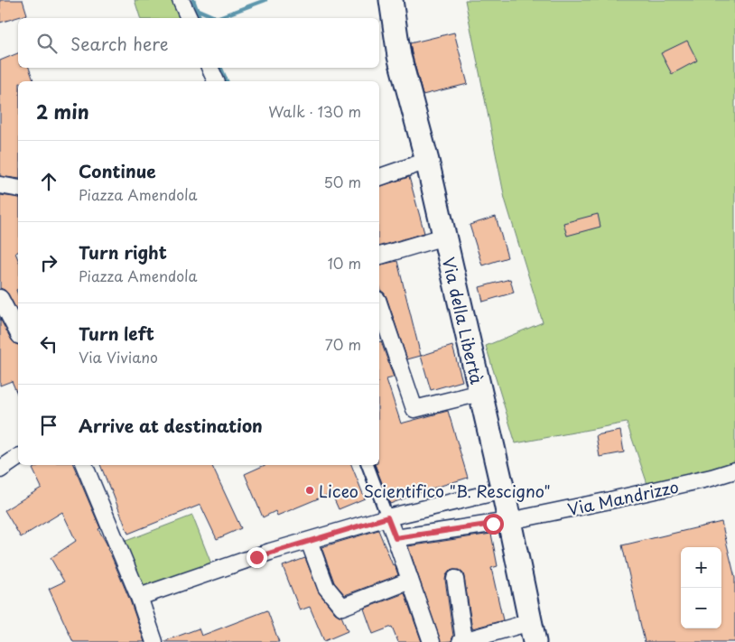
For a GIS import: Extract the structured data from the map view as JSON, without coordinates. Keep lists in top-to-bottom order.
{
  "streets": {
    "main road": ["Via della Libertà"],
    "street": ["Via Mandrizzo"]
  },
  "crossings": [
    ["Via della Libertà", "Via Mandrizzo"]
  ],
  "places": ["Liceo Scientifico \"B. Rescigno\""],
  "page": {
    "search": "Search here",
    "heading": ["2 min", "Walk · 130 m"],
    "list": [
      ["Continue", "Piazza Amendola", "50 m"],
      ["Turn right", "Piazza Amendola", "10 m"],
      ["Turn left", "Via Viviano", "70 m"],
      "Arrive at destination"
    ],
    "map_buttons": ["+", "−"]
  }
}
